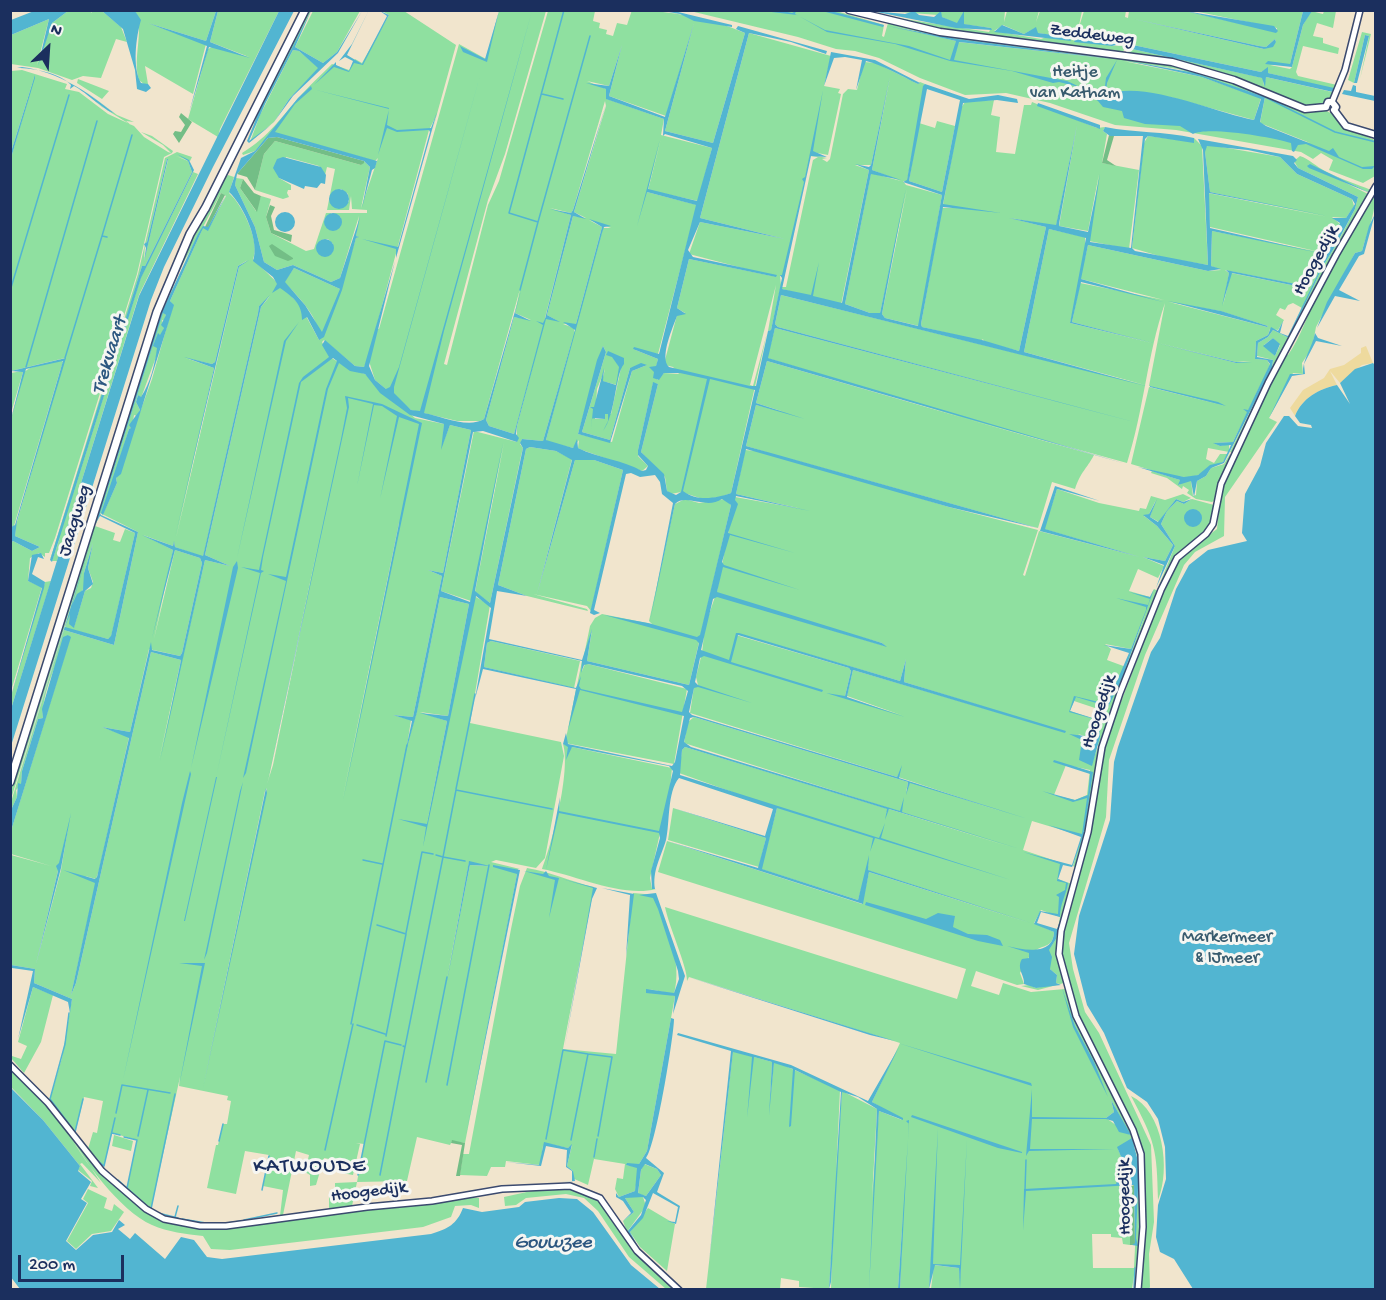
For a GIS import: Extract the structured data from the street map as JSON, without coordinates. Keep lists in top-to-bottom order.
{
  "streets": {
    "main road": ["Zeddeweg", "Jaagweg"],
    "street": ["Hoogedijk"]
  },
  "districts": ["KATWOUDE"],
  "water": ["Trekvaart", "Gouwzee"],
  "parks": ["Heitje van Katham", "Markermeer & IJmeer"],
  "scale_bar": "200 m",
  "north": "top right"
}
